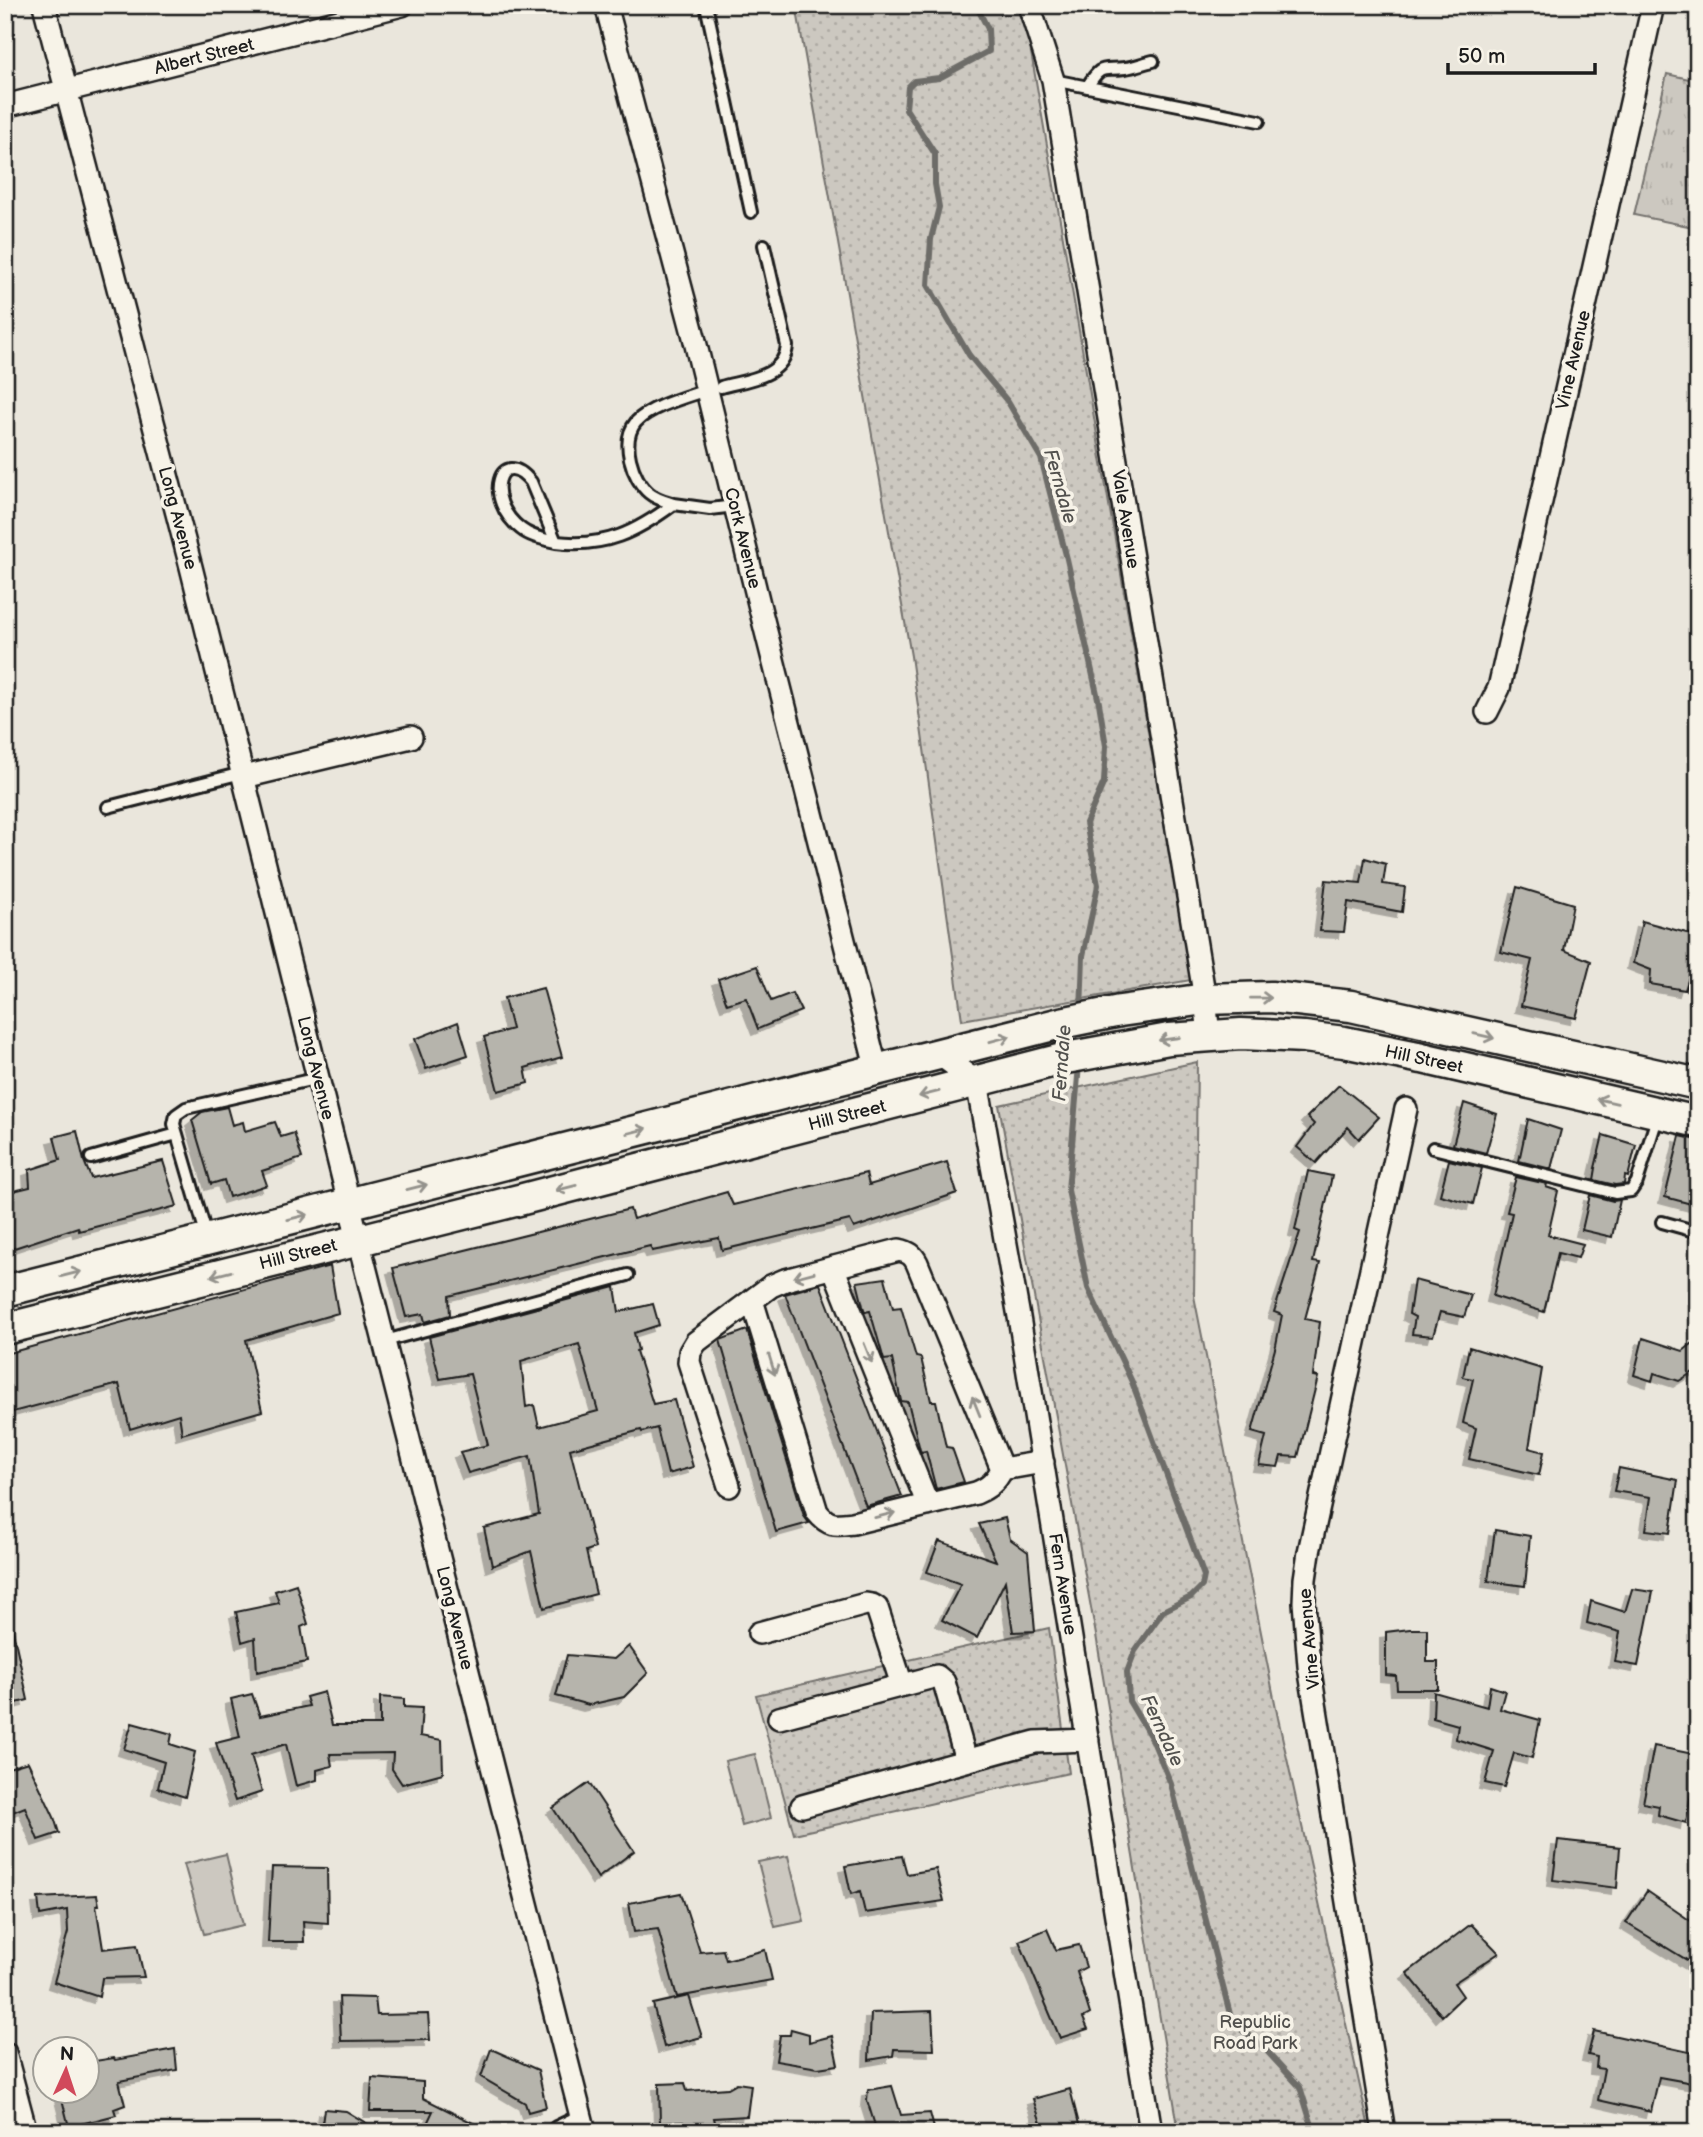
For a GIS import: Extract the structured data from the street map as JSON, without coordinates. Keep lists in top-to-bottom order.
{
  "streets": {
    "main road": ["Hill Street"],
    "street": [
      "Albert Street",
      "Vine Avenue",
      "Long Avenue",
      "Vale Avenue",
      "Cork Avenue",
      "Fern Avenue"
    ]
  },
  "crossings": [
    ["Albert Street", "Long Avenue"],
    ["Long Avenue", "Hill Street"],
    ["Vale Avenue", "Hill Street"],
    ["Cork Avenue", "Hill Street"],
    ["Hill Street", "Fern Avenue"]
  ],
  "water": ["Ferndale"],
  "parks": ["Republic Road Park"],
  "scale_bar": "50 m",
  "north": "top"
}
